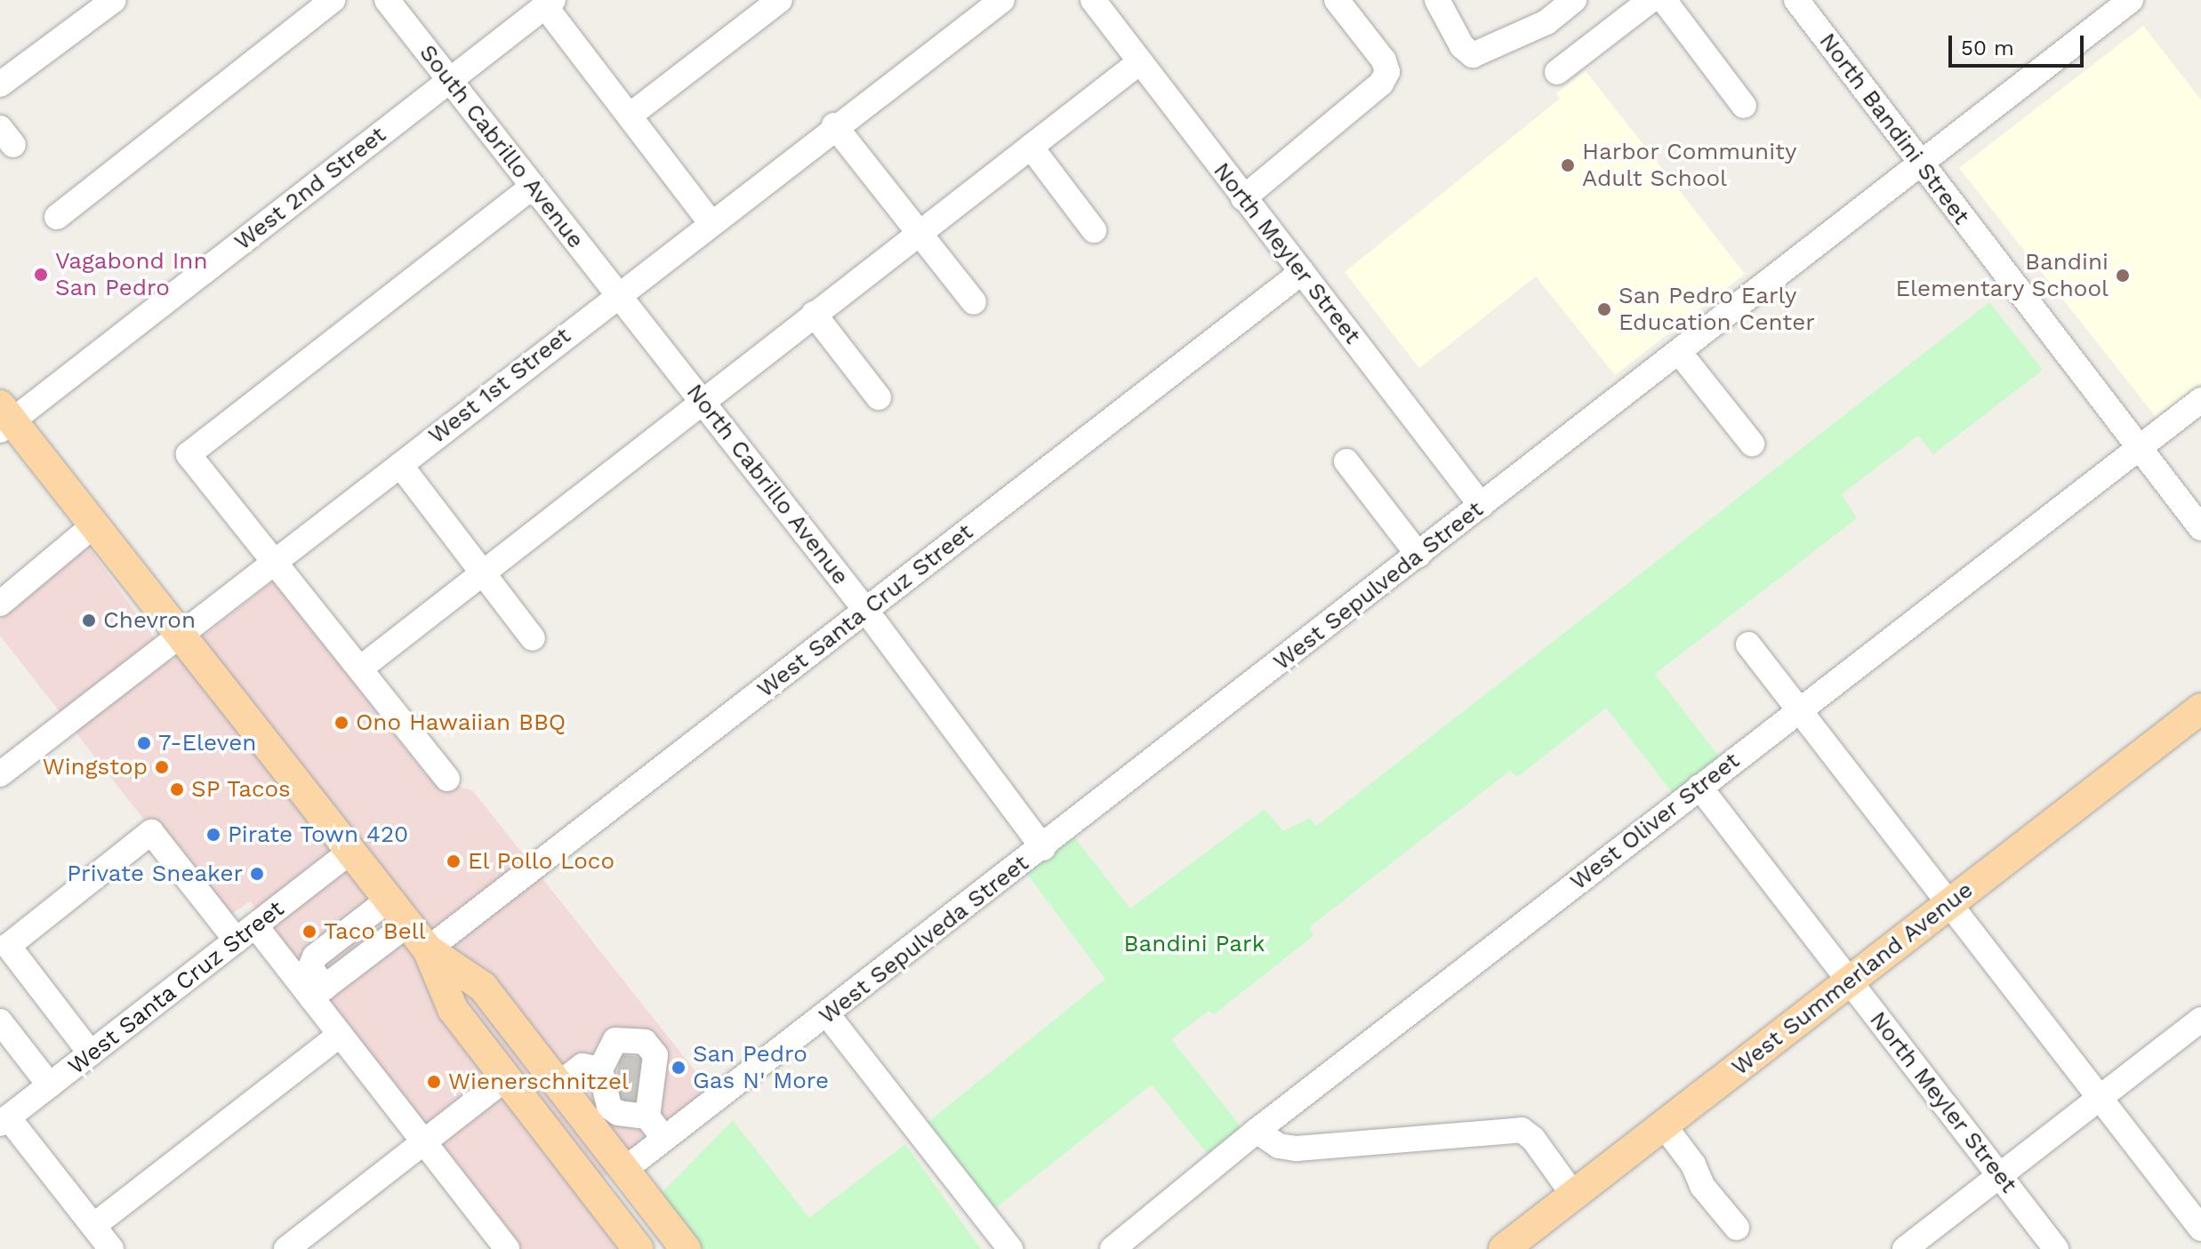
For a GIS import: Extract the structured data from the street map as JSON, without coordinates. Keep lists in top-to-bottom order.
{
  "streets": {
    "main road": ["West Summerland Avenue"],
    "street": [
      "North Bandini Street",
      "South Cabrillo Avenue",
      "West 2nd Street",
      "North Meyler Street",
      "West 1st Street",
      "North Cabrillo Avenue",
      "West Sepulveda Street",
      "West Santa Cruz Street",
      "West Oliver Street"
    ]
  },
  "crossings": [
    ["North Bandini Street", "West Sepulveda Street"],
    ["North Bandini Street", "West Oliver Street"],
    ["South Cabrillo Avenue", "West 2nd Street"],
    ["South Cabrillo Avenue", "West 1st Street"],
    ["South Cabrillo Avenue", "North Cabrillo Avenue"],
    ["North Meyler Street", "West Sepulveda Street"],
    ["North Meyler Street", "West Santa Cruz Street"],
    ["North Meyler Street", "West Oliver Street"],
    ["North Meyler Street", "West Summerland Avenue"],
    ["West 1st Street", "North Cabrillo Avenue"],
    ["North Cabrillo Avenue", "West Sepulveda Street"],
    ["North Cabrillo Avenue", "West Santa Cruz Street"]
  ],
  "parks": ["Bandini Park"],
  "places": [
    "Harbor Community Adult School",
    "Vagabond Inn San Pedro",
    "Bandini Elementary School",
    "San Pedro Early Education Center",
    "Chevron",
    "Ono Hawaiian BBQ",
    "7-Eleven",
    "Wingstop",
    "SP Tacos",
    "Pirate Town 420",
    "El Pollo Loco",
    "Private Sneaker",
    "Taco Bell",
    "San Pedro Gas N' More",
    "Wienerschnitzel"
  ],
  "scale_bar": "50 m"
}
